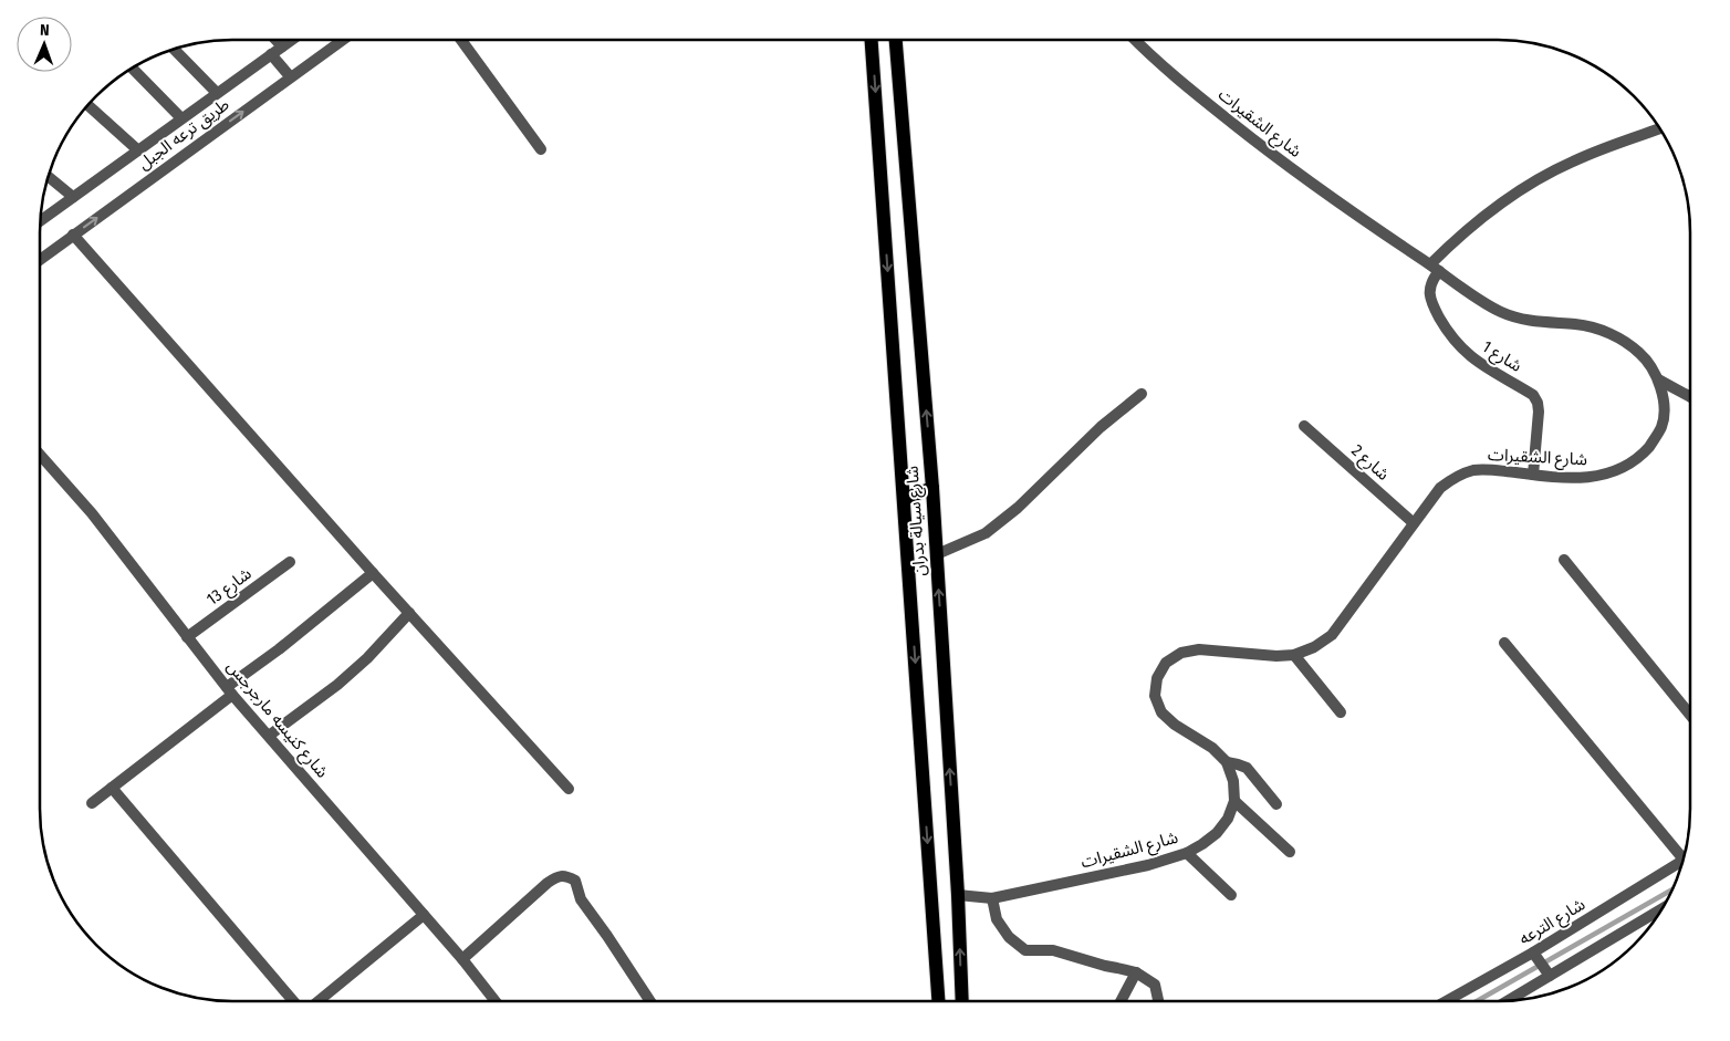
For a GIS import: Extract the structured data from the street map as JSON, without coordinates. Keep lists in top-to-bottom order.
{
  "streets": {
    "main road": ["شارع سيالة بدران"],
    "street": [
      "شارع الشقيرات",
      "طريق ترعه الجبل",
      "شارع 1",
      "شارع 2",
      "شارع 13",
      "شارع كنيسه مارجرجس",
      "شارع الترعه"
    ]
  },
  "crossings": [
    ["شارع الشقيرات", "شارع 1"],
    ["شارع الشقيرات", "شارع 2"],
    ["شارع الشقيرات", "شارع سيالة بدران"],
    ["شارع 13", "شارع كنيسه مارجرجس"]
  ],
  "north": "top"
}
